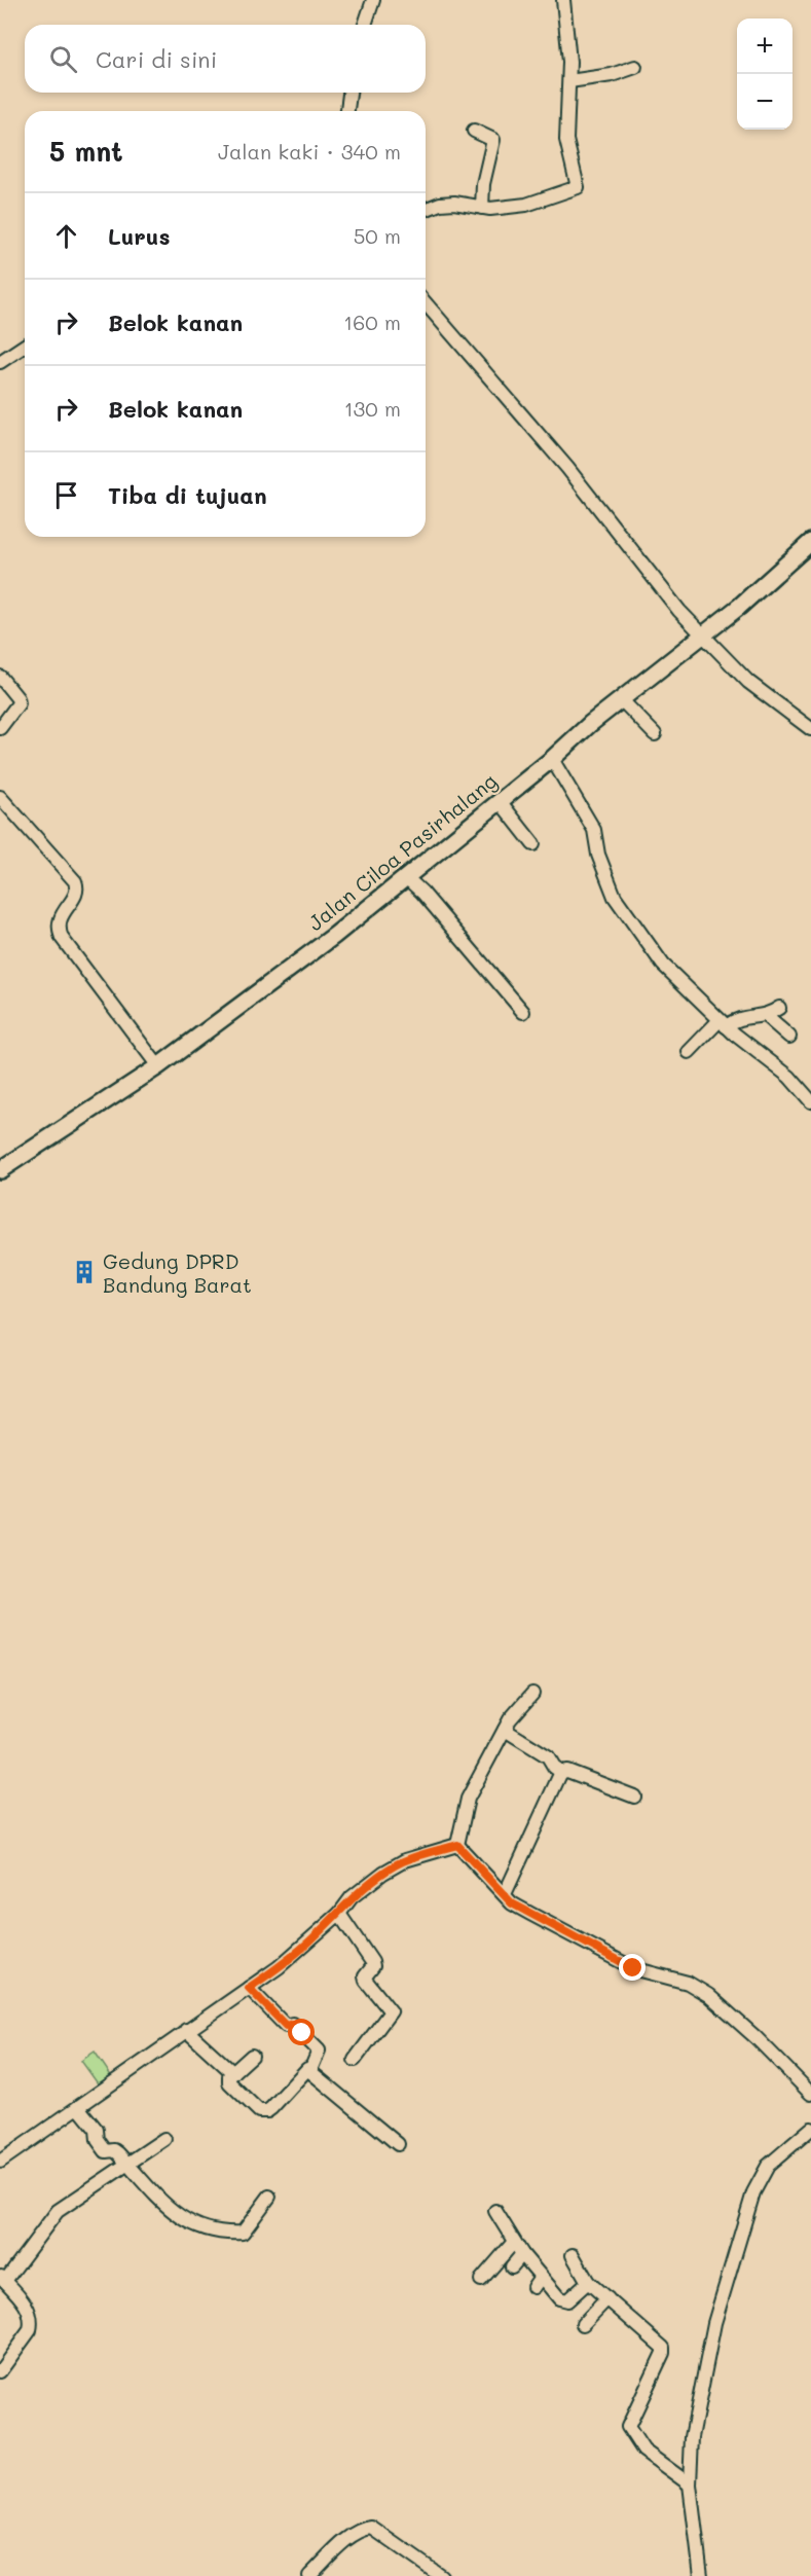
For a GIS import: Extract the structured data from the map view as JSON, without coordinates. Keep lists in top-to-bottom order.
{
  "streets": {
    "main road": ["Jalan Ciloa Pasirhalang"]
  },
  "places": {
    "building": ["Gedung DPRD Bandung Barat"]
  },
  "page": {
    "map_buttons": ["+", "−"],
    "search": "Cari di sini",
    "heading": ["5 mnt", "Jalan kaki · 340 m"],
    "list": [
      ["Lurus", "50 m"],
      ["Belok kanan", "160 m"],
      ["Belok kanan", "130 m"],
      "Tiba di tujuan"
    ]
  }
}
